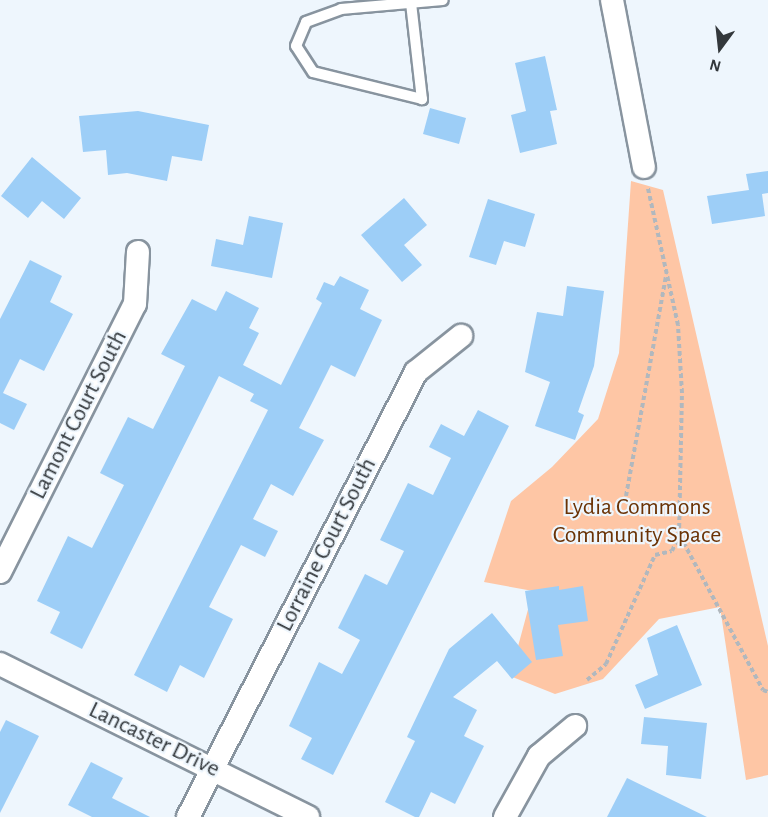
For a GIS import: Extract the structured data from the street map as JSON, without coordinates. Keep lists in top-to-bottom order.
{
  "streets": {
    "street": ["Lamont Court South", "Lorraine Court South", "Lancaster Drive"]
  },
  "crossings": [
    ["Lorraine Court South", "Lancaster Drive"]
  ],
  "parks": ["Lydia Commons Community Space"],
  "north": "bottom"
}
